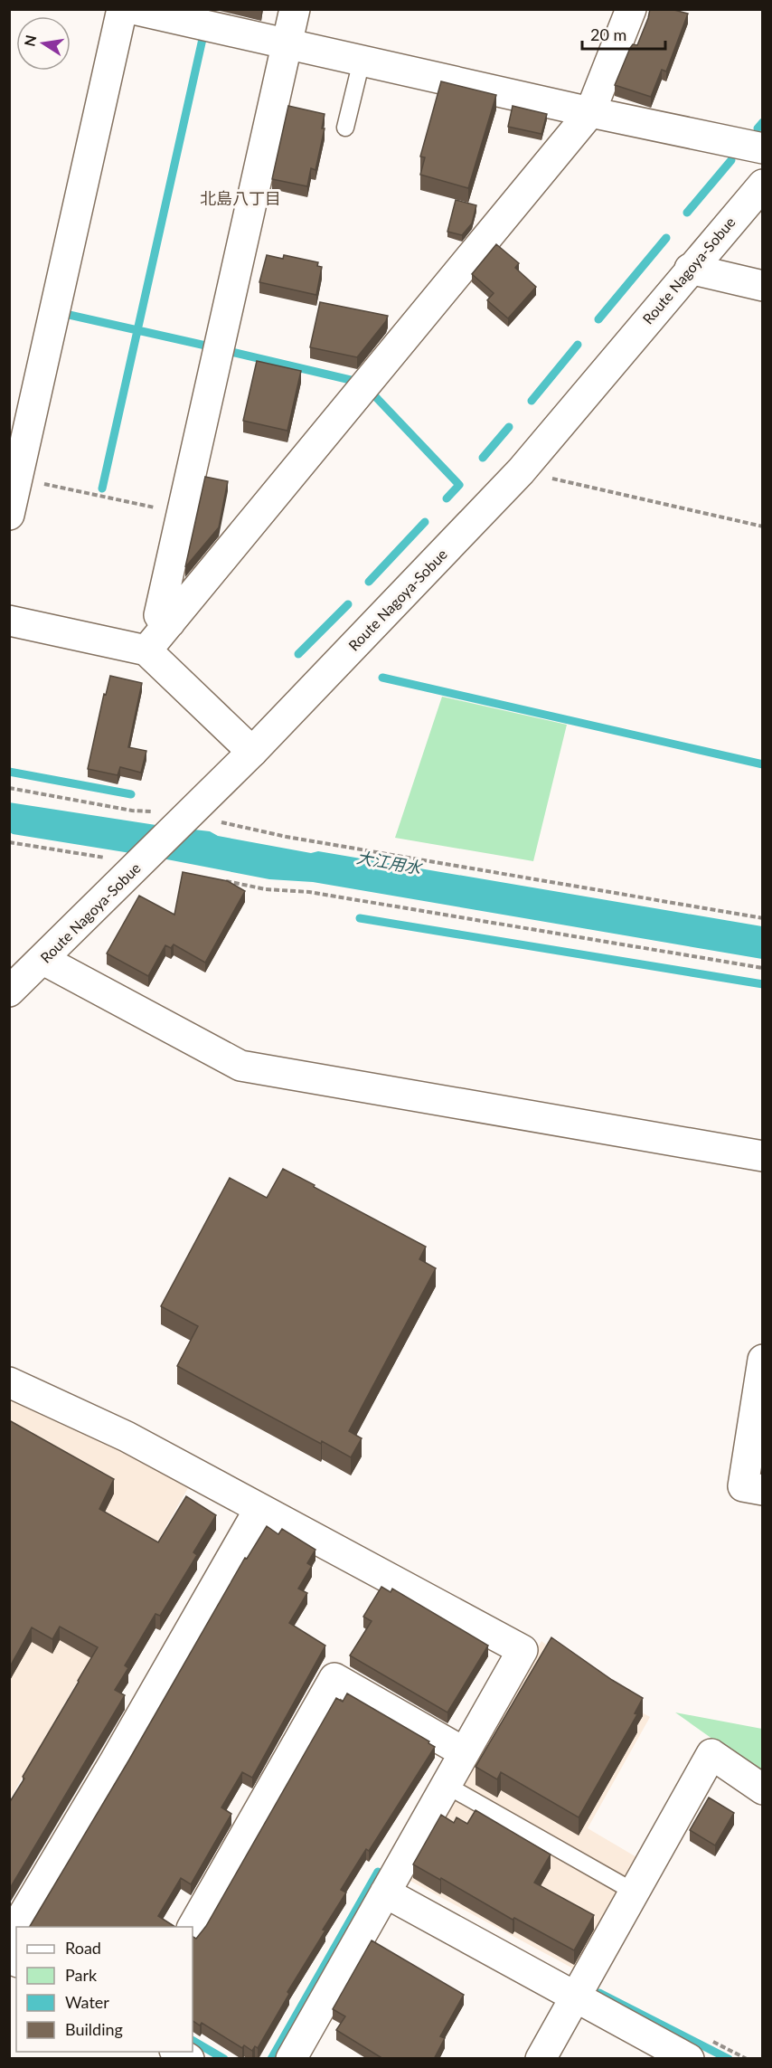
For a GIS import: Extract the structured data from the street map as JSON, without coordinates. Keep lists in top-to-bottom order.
{
  "streets": {
    "street": ["Route Nagoya-Sobue"]
  },
  "districts": ["北島八丁目"],
  "water": ["大江用水"],
  "legend": [
    "Road",
    "Park",
    "Water",
    "Building"
  ],
  "scale_bar": "20 m",
  "north": "left"
}
